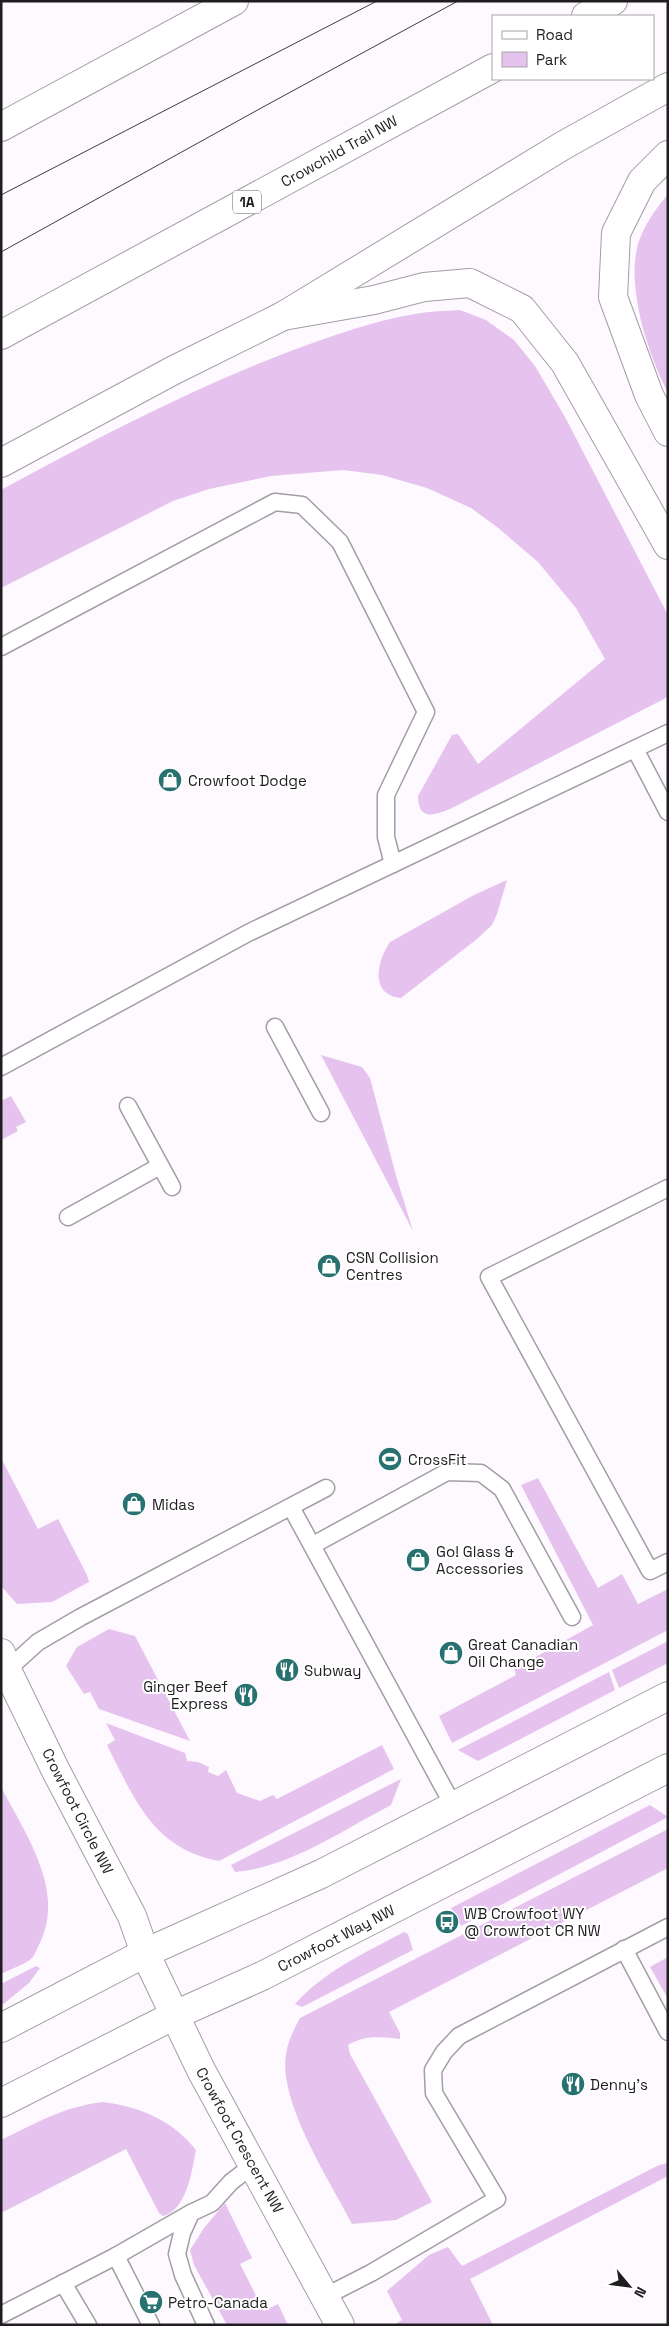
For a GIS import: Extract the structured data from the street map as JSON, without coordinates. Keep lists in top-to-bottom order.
{
  "streets": {
    "main road": [
      "Crowchild Trail NW",
      "1A",
      "Crowfoot Circle NW",
      "Crowfoot Way NW",
      "Crowfoot Crescent NW"
    ]
  },
  "crossings": [
    ["Crowfoot Circle NW", "Crowfoot Crescent NW"],
    ["Crowfoot Way NW", "Crowfoot Crescent NW"]
  ],
  "places": {
    "shop": [
      "Crowfoot Dodge",
      "CSN Collision Centres",
      "Midas",
      "Go! Glass & Accessories",
      "Great Canadian Oil Change"
    ],
    "sports": ["CrossFit"],
    "restaurant": ["Subway", "Ginger Beef Express", "Denny's"],
    "bus stop": ["WB Crowfoot WY @ Crowfoot CR NW"],
    "supermarket": ["Petro-Canada"]
  },
  "legend": ["Road", "Park"],
  "north": "bottom right"
}
